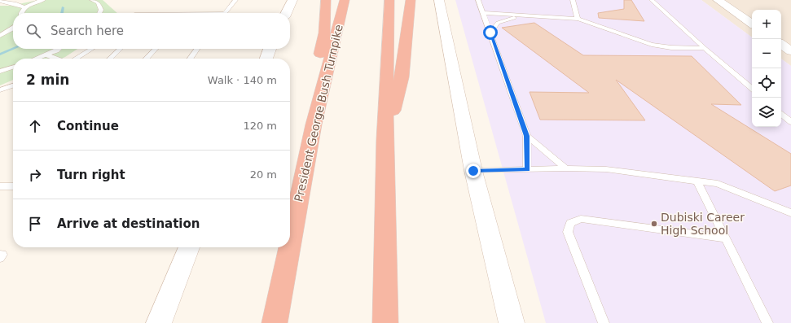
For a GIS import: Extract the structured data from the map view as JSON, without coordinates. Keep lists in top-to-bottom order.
{
  "streets": {
    "highway": ["President George Bush Turnpike"]
  },
  "places": ["Dubiski Career High School"],
  "page": {
    "map_buttons": ["+", "−"],
    "search": "Search here",
    "heading": ["2 min", "Walk · 140 m"],
    "list": [
      ["Continue", "120 m"],
      ["Turn right", "20 m"],
      "Arrive at destination"
    ]
  }
}
